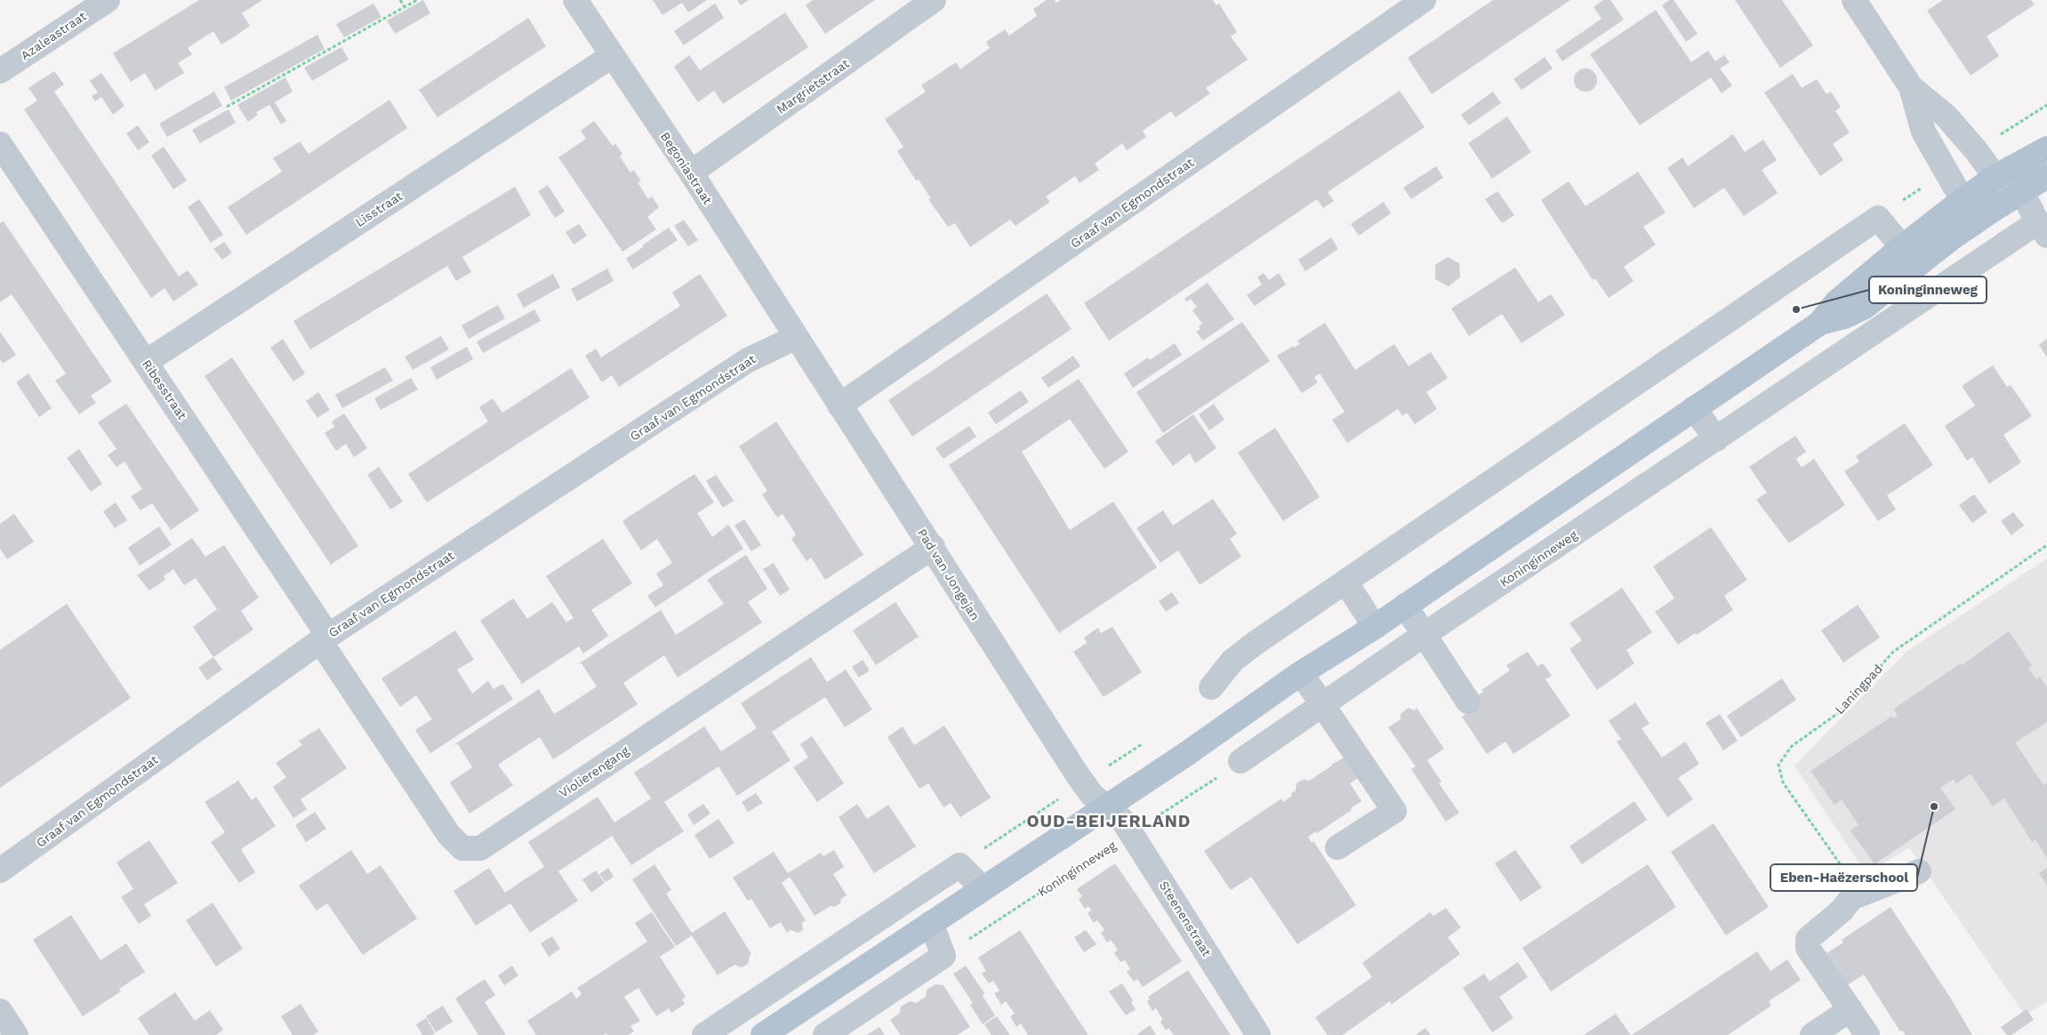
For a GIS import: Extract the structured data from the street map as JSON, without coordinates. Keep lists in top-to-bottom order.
{
  "streets": {
    "street": [
      "Azaleastraat",
      "Margrietstraat",
      "Begoniastraat",
      "Graaf van Egmondstraat",
      "Lisstraat",
      "Ribesstraat",
      "Koninginneweg",
      "Pad van Jongejan",
      "Violierengang",
      "Steenenstraat"
    ],
    "path": ["Laningpad"]
  },
  "crossings": [
    ["Margrietstraat", "Begoniastraat"],
    ["Begoniastraat", "Graaf van Egmondstraat"],
    ["Begoniastraat", "Lisstraat"],
    ["Begoniastraat", "Pad van Jongejan"],
    ["Graaf van Egmondstraat", "Ribesstraat"],
    ["Graaf van Egmondstraat", "Pad van Jongejan"],
    ["Graaf van Egmondstraat", "Violierengang"],
    ["Lisstraat", "Ribesstraat"],
    ["Ribesstraat", "Violierengang"],
    ["Koninginneweg", "Steenenstraat"],
    ["Pad van Jongejan", "Violierengang"],
    ["Pad van Jongejan", "Steenenstraat"]
  ],
  "districts": ["OUD-BEIJERLAND"],
  "places": ["Koninginneweg", "Eben-Haëzerschool"]
}
